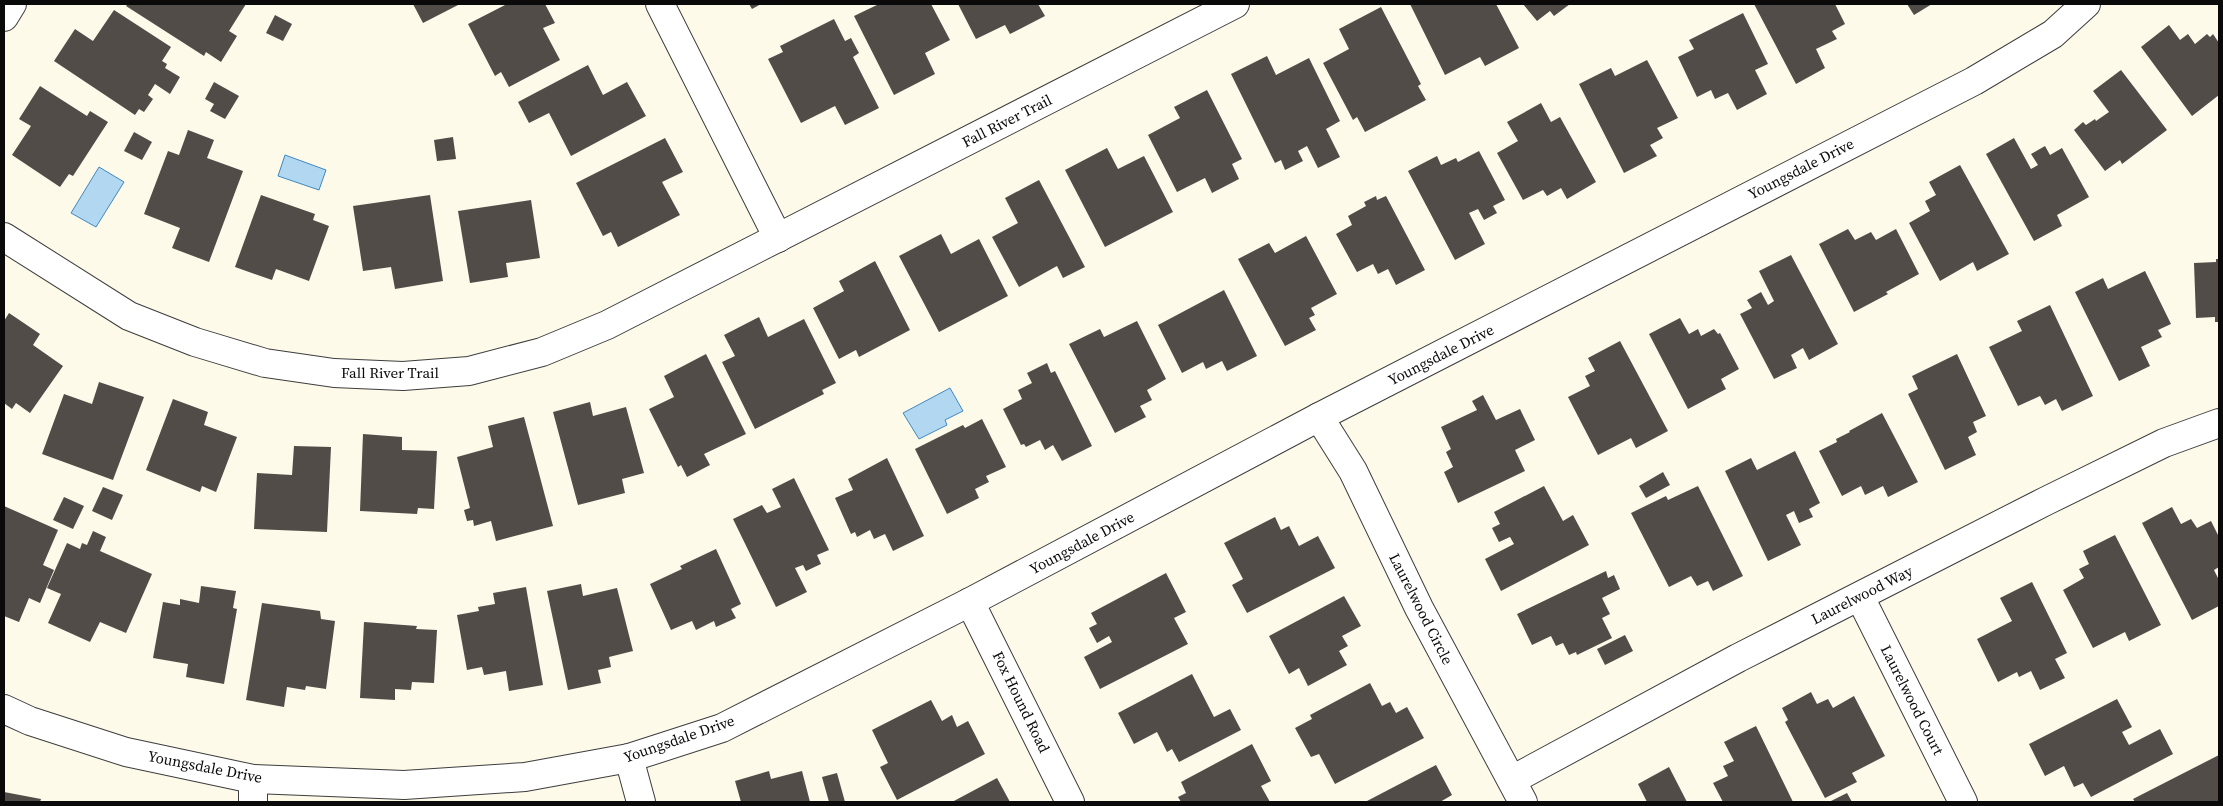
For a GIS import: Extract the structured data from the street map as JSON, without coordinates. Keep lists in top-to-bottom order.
{
  "streets": {
    "street": [
      "Fall River Trail",
      "Youngsdale Drive",
      "Laurelwood Way",
      "Laurelwood Circle",
      "Laurelwood Court",
      "Fox Hound Road"
    ]
  },
  "crossings": [
    ["Youngsdale Drive", "Laurelwood Circle"],
    ["Youngsdale Drive", "Fox Hound Road"],
    ["Laurelwood Way", "Laurelwood Circle"],
    ["Laurelwood Way", "Laurelwood Court"]
  ]
}
